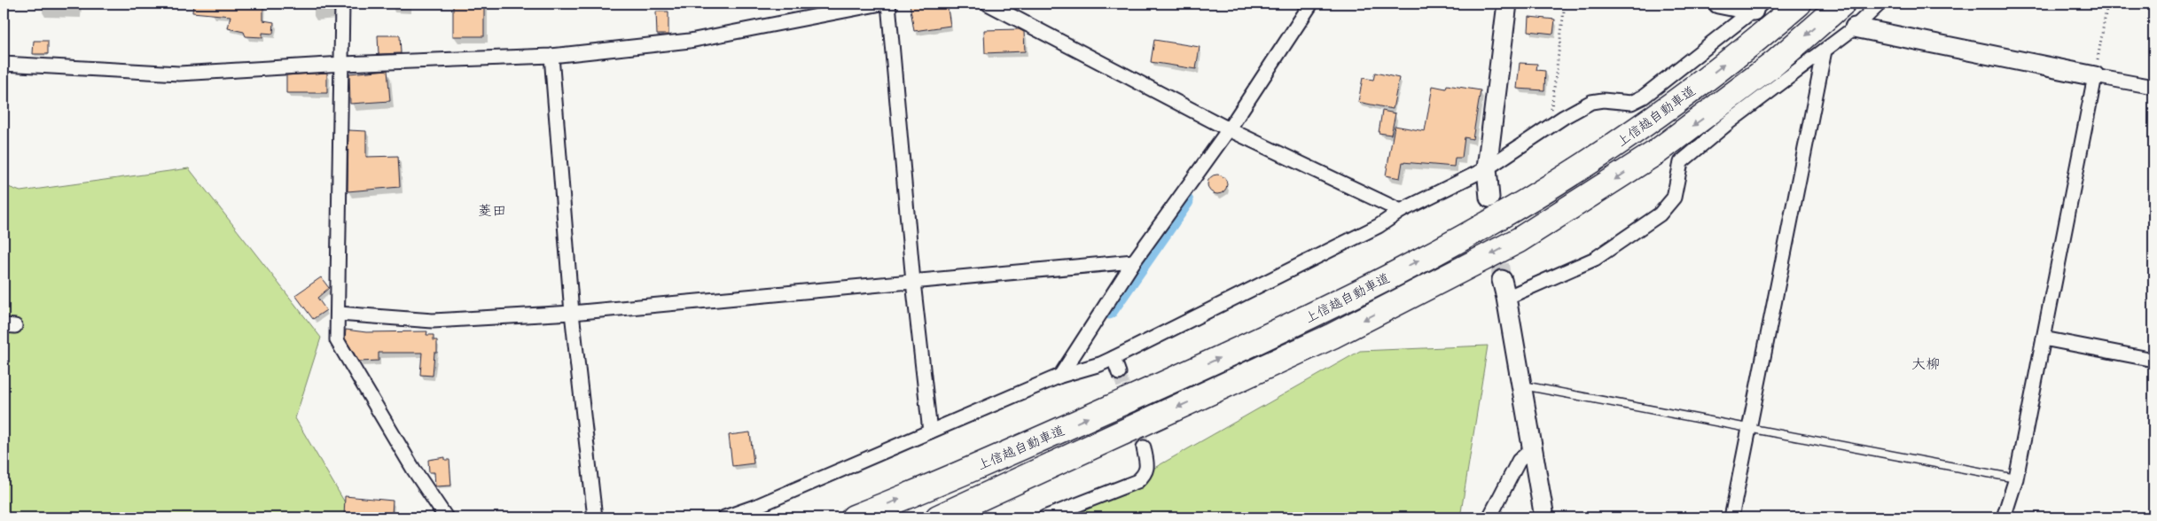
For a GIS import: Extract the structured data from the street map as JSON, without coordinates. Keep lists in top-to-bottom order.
{
  "streets": {
    "highway": ["上信越自動車道"]
  },
  "districts": ["菱田", "大柳"]
}
